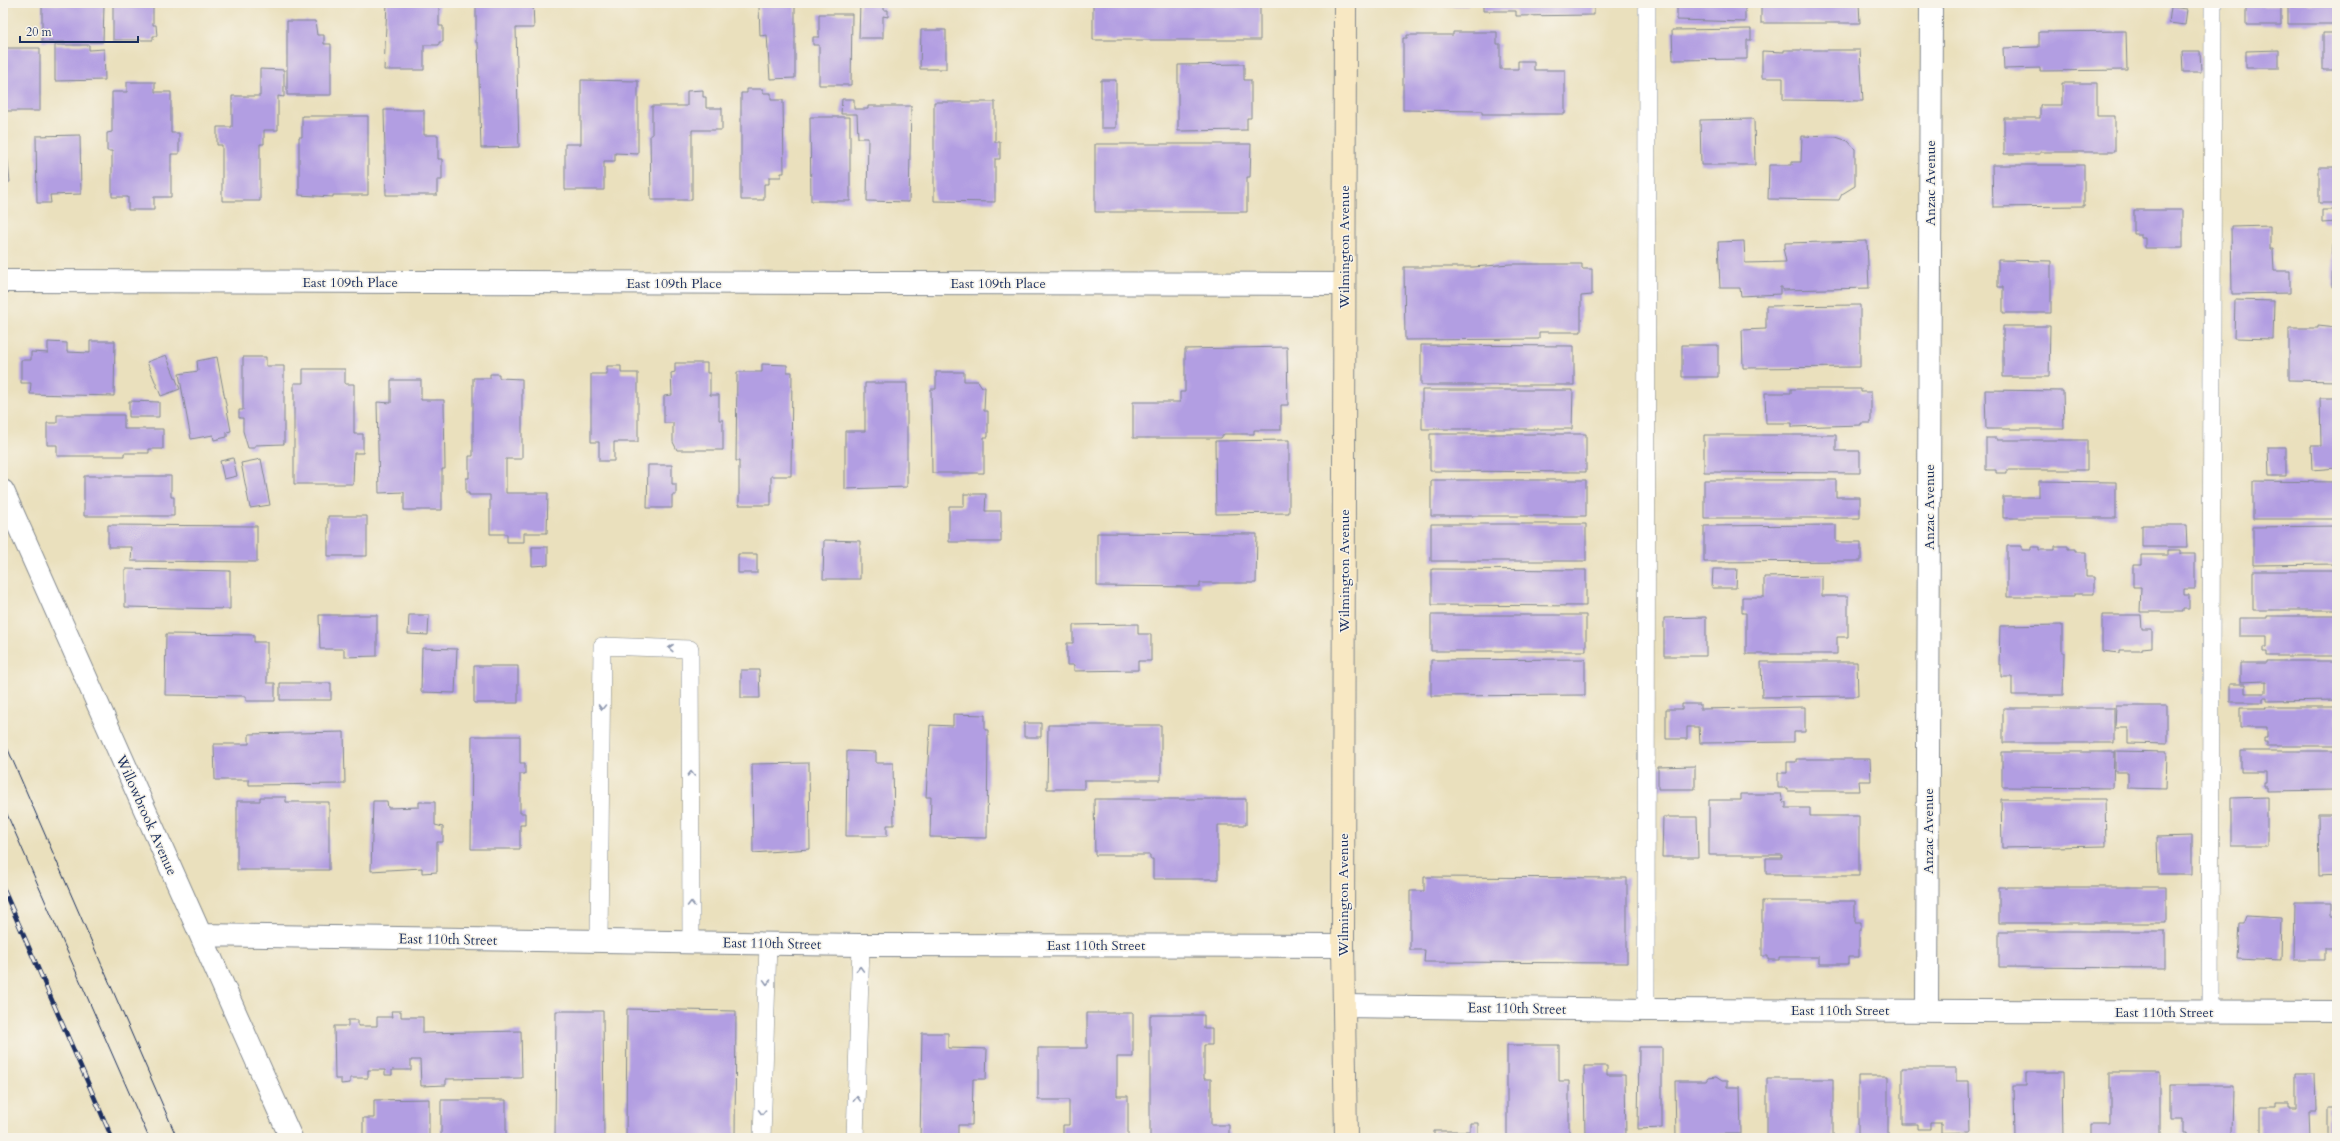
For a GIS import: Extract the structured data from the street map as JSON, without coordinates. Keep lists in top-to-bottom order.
{
  "streets": {
    "main road": ["Wilmington Avenue"],
    "street": [
      "Anzac Avenue",
      "East 109th Place",
      "Willowbrook Avenue",
      "East 110th Street"
    ]
  },
  "crossings": [
    ["Anzac Avenue", "East 110th Street"],
    ["Wilmington Avenue", "East 109th Place"],
    ["Wilmington Avenue", "East 110th Street"],
    ["Willowbrook Avenue", "East 110th Street"]
  ],
  "scale_bar": "20 m"
}
